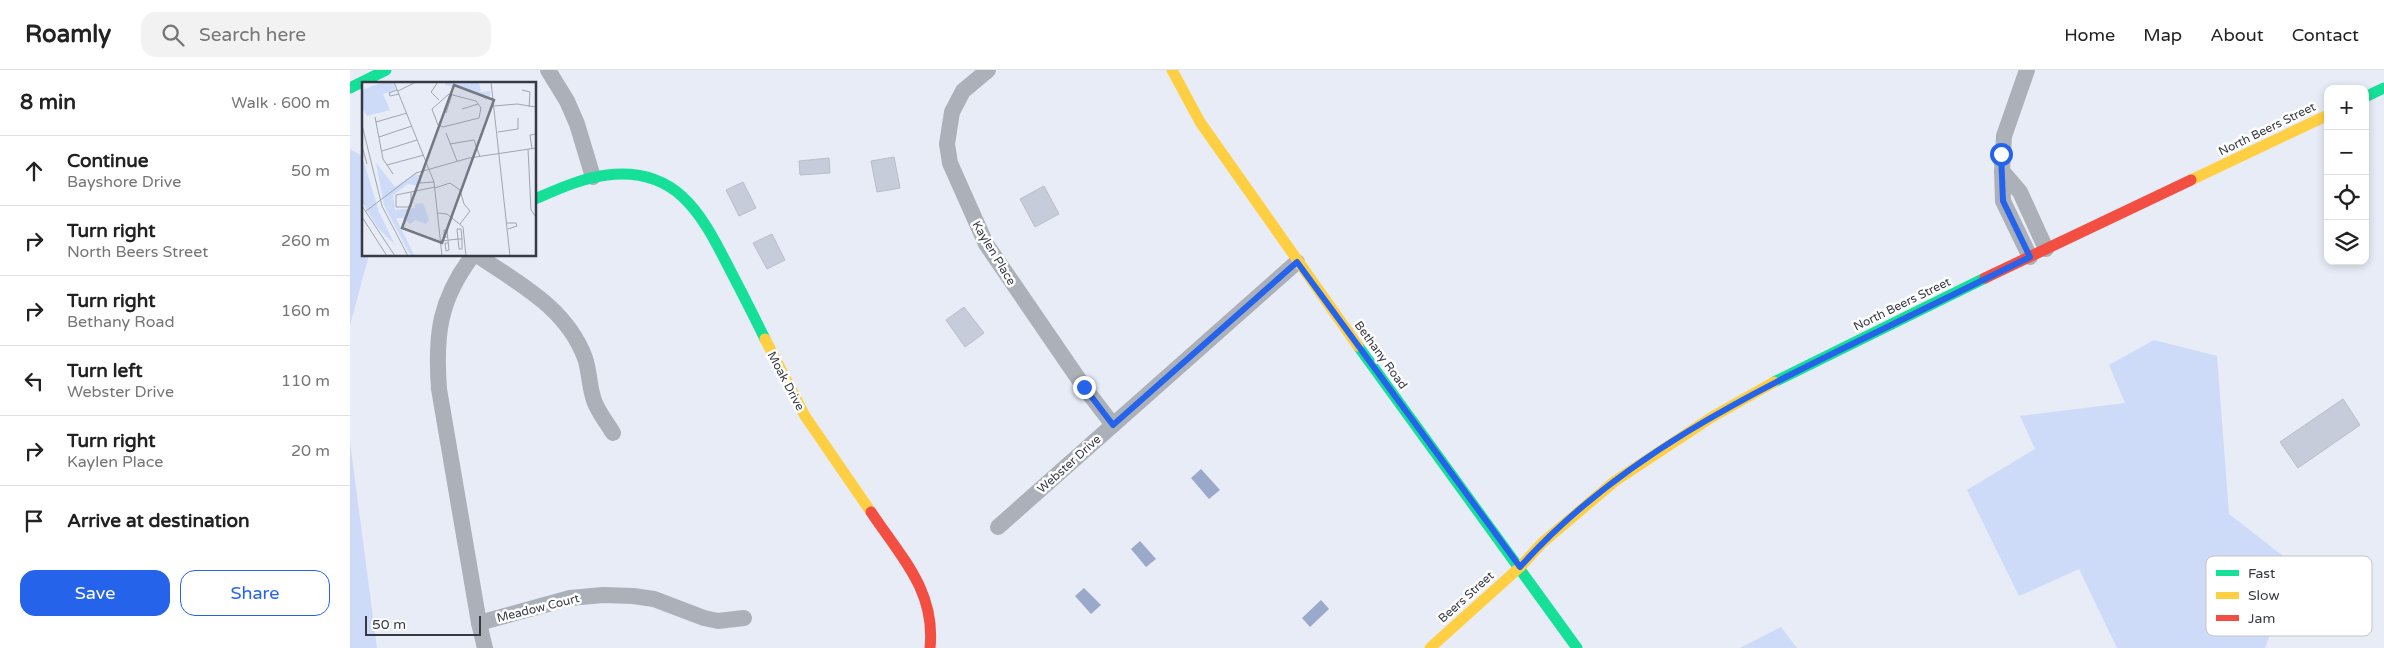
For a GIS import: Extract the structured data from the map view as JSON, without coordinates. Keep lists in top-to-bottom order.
{
  "streets": {
    "street": [
      "North Beers Street",
      "Kaylen Place",
      "Bethany Road",
      "Moak Drive",
      "Webster Drive",
      "Beers Street",
      "Meadow Court"
    ]
  },
  "crossings": [
    ["North Beers Street", "Bethany Road"],
    ["North Beers Street", "Beers Street"],
    ["Kaylen Place", "Webster Drive"],
    ["Bethany Road", "Webster Drive"],
    ["Bethany Road", "Beers Street"]
  ],
  "legend": ["Fast", "Slow", "Jam"],
  "scale_bar": "50 m",
  "page": {
    "header": "Roamly",
    "search": "Search here",
    "nav": [
      "Home",
      "Map",
      "About",
      "Contact"
    ],
    "heading": ["8 min", "Walk · 600 m"],
    "map_buttons": ["+", "−"],
    "list": [
      ["Continue", "Bayshore Drive", "50 m"],
      ["Turn right", "North Beers Street", "260 m"],
      ["Turn right", "Bethany Road", "160 m"],
      ["Turn left", "Webster Drive", "110 m"],
      ["Turn right", "Kaylen Place", "20 m"],
      "Arrive at destination"
    ],
    "buttons": ["Save", "Share"],
    "scale": "50 m"
  }
}
